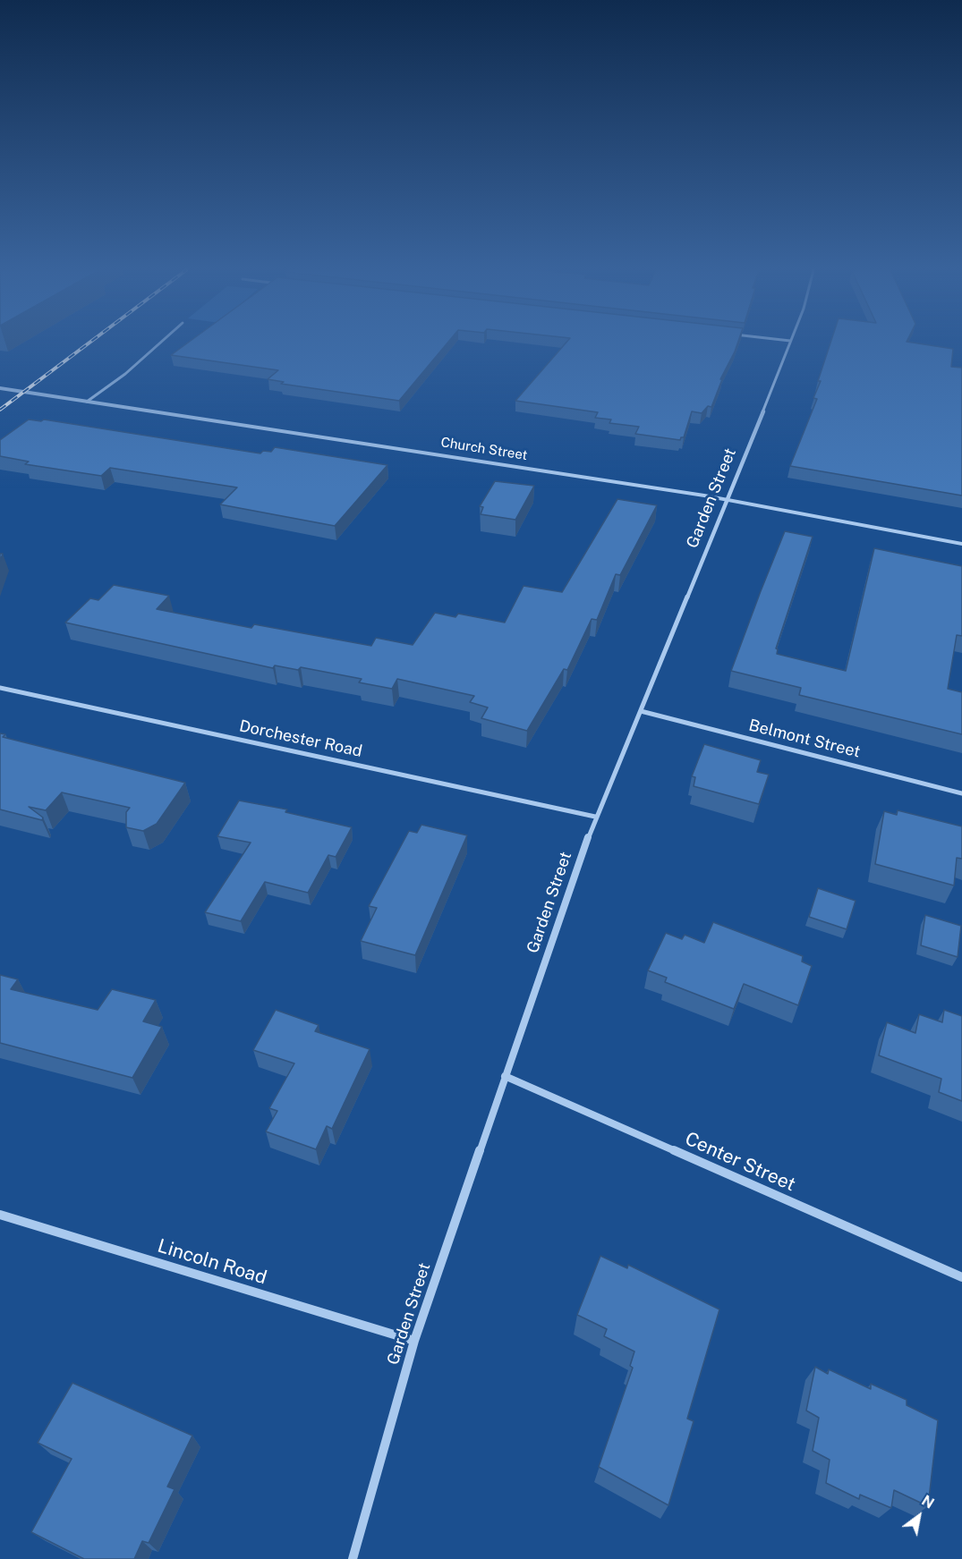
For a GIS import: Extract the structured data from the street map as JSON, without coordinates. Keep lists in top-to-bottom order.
{
  "streets": {
    "street": [
      "Church Street",
      "Garden Street",
      "Dorchester Road",
      "Belmont Street",
      "Center Street",
      "Lincoln Road"
    ]
  },
  "crossings": [
    ["Church Street", "Garden Street"],
    ["Garden Street", "Dorchester Road"],
    ["Garden Street", "Belmont Street"],
    ["Garden Street", "Center Street"],
    ["Garden Street", "Lincoln Road"]
  ],
  "north": "top right"
}
